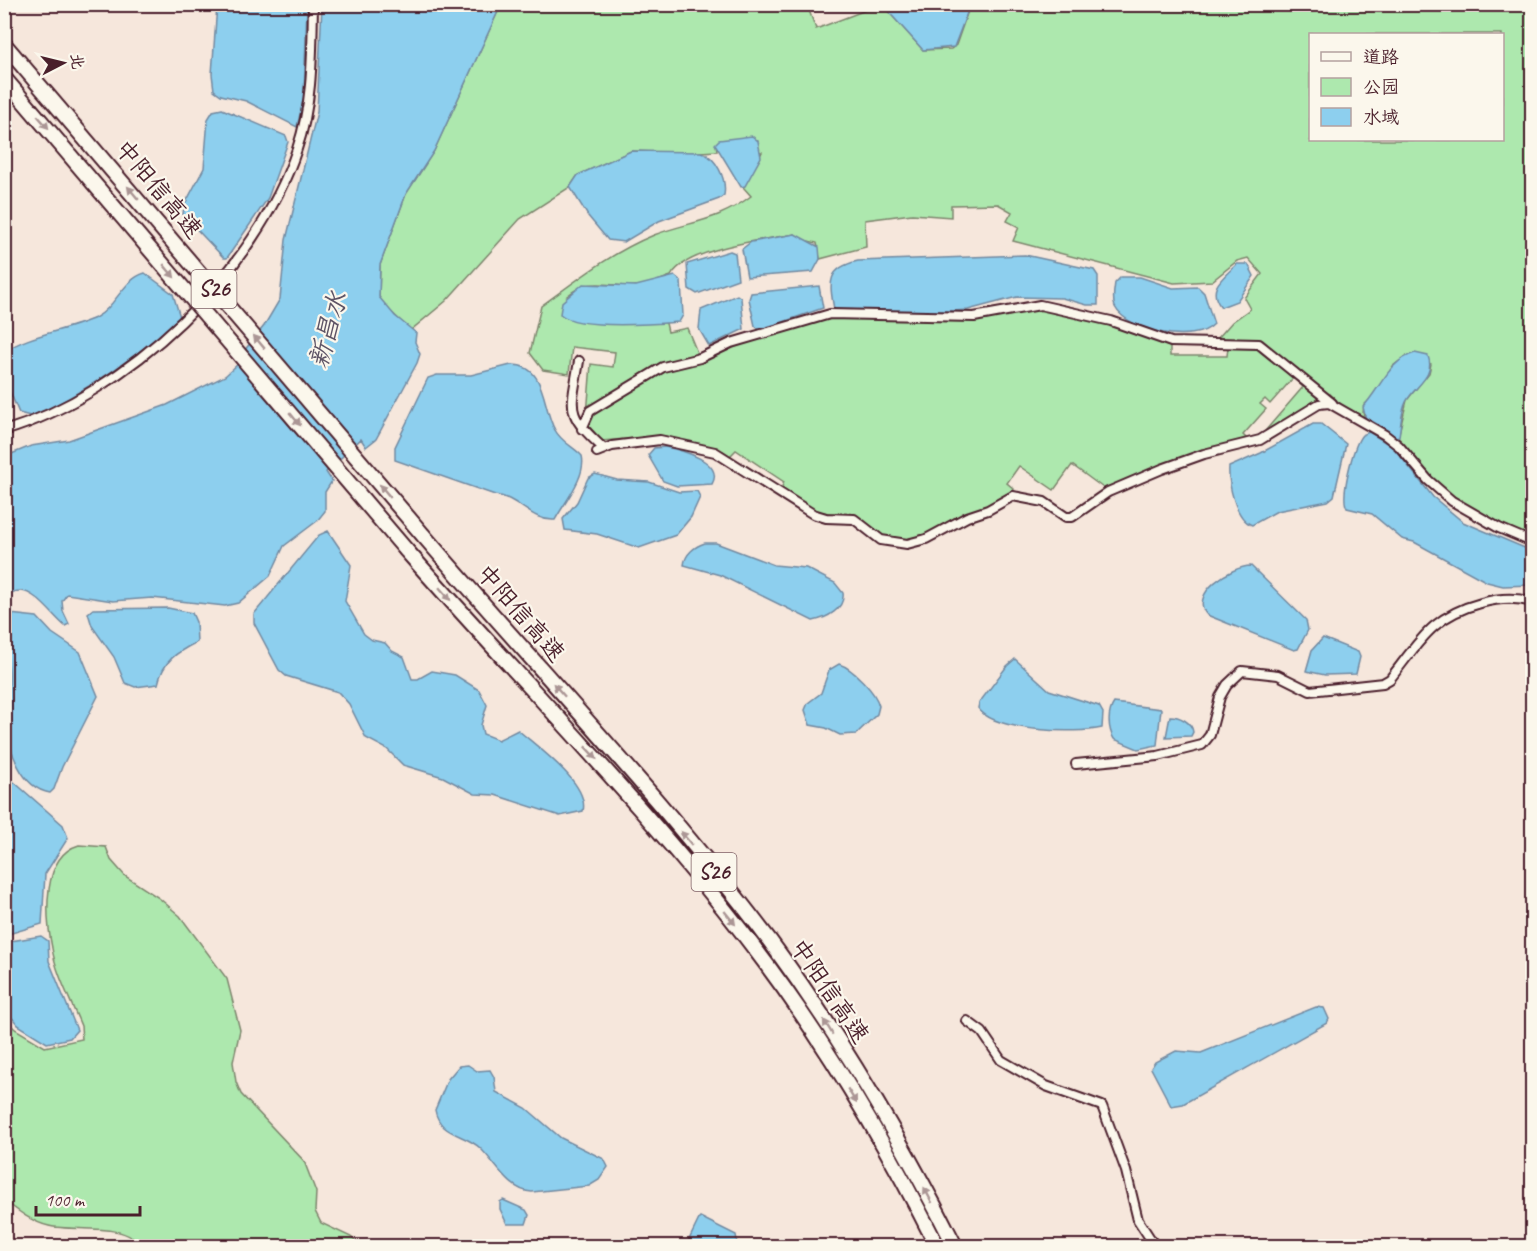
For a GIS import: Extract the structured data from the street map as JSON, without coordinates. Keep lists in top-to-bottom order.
{
  "streets": {
    "highway": ["中阳信高速", "S26"]
  },
  "water": ["新昌水"],
  "legend": ["道路", "公园", "水域"],
  "scale_bar": "100 m",
  "north": "right"
}
